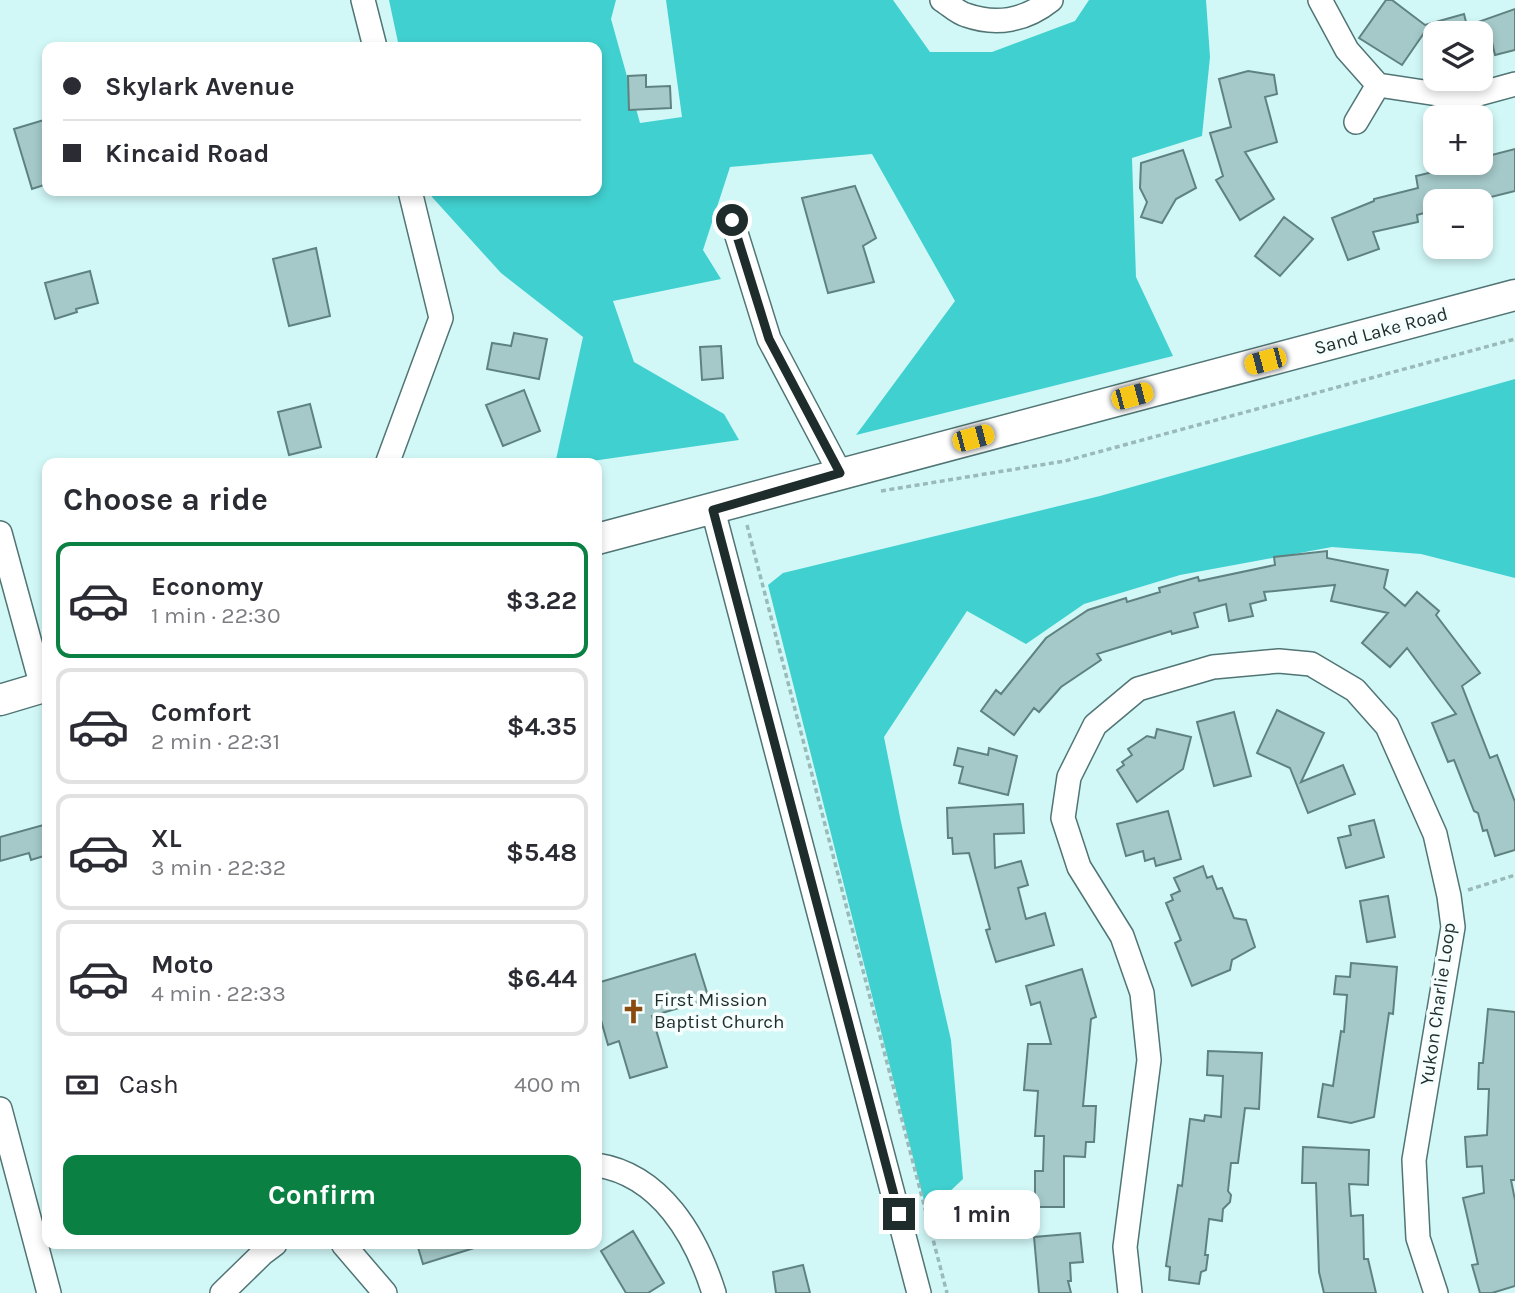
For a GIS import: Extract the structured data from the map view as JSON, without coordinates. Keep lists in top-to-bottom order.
{
  "streets": {
    "main road": ["Sand Lake Road"],
    "street": ["Yukon Charlie Loop"]
  },
  "places": {
    "church": ["First Mission Baptist Church"]
  },
  "page": {
    "map_buttons": ["+", "−"],
    "banner": ["Skylark Avenue", "Kincaid Road"],
    "heading": "Choose a ride",
    "list": [
      {
        "name": "Economy",
        "note": "1 min · 22:30",
        "value": "$3.22"
      },
      {
        "name": "Comfort",
        "note": "2 min · 22:31",
        "value": "$4.35"
      },
      {
        "name": "XL",
        "note": "3 min · 22:32",
        "value": "$5.48"
      },
      {
        "name": "Moto",
        "note": "4 min · 22:33",
        "value": "$6.44"
      }
    ],
    "pay": ["Cash", "400 m"],
    "buttons": "Confirm",
    "bubble": "1 min"
  }
}
